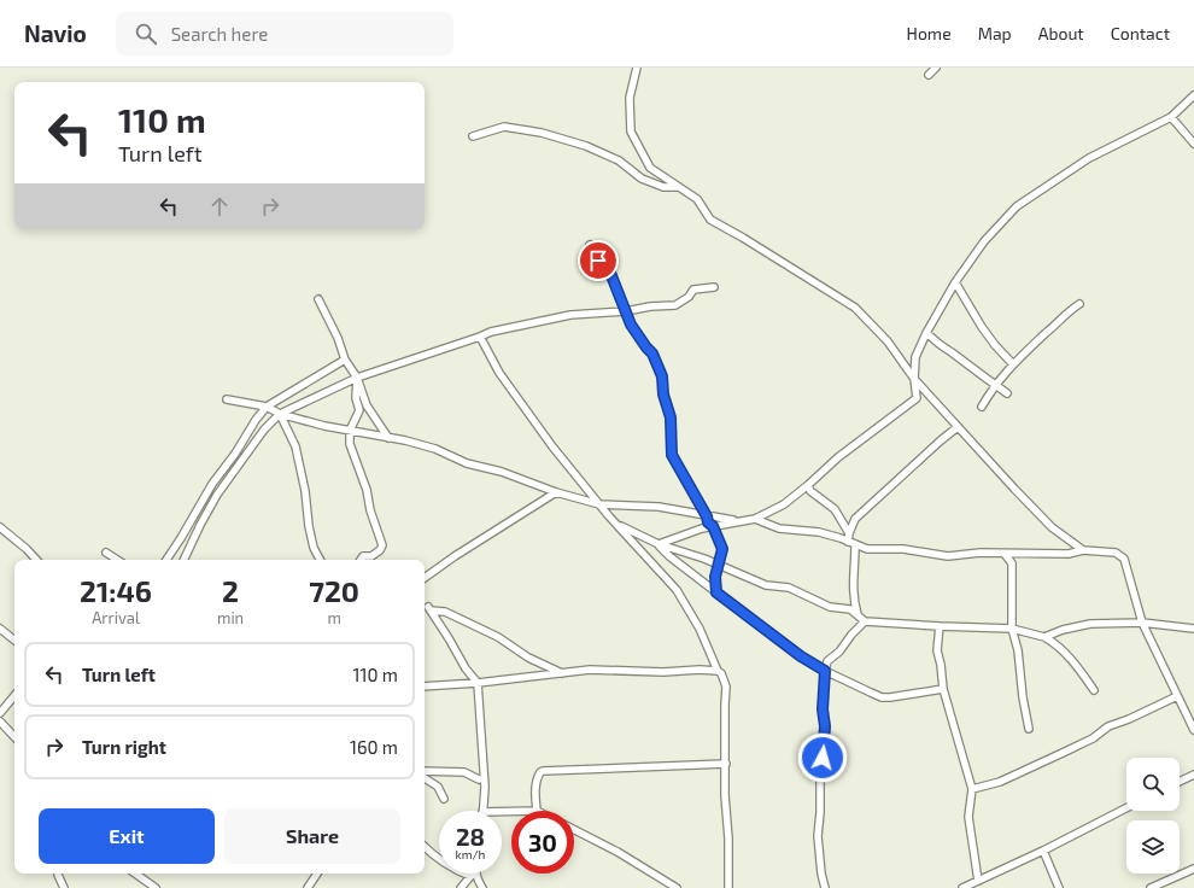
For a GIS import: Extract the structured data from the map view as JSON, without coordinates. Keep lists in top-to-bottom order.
{
  "page": {
    "header": "Navio",
    "search": "Search here",
    "nav": [
      "Home",
      "Map",
      "About",
      "Contact"
    ],
    "turn": ["110 m", "Turn left"],
    "eta": [
      "21:46",
      "Arrival",
      "2",
      "min",
      "720",
      "m"
    ],
    "list": [
      {
        "name": "Turn left",
        "value": "110 m"
      },
      {
        "name": "Turn right",
        "value": "160 m"
      }
    ],
    "buttons": ["Exit", "Share"],
    "speed": "28 km/h",
    "limit": "30"
  }
}
